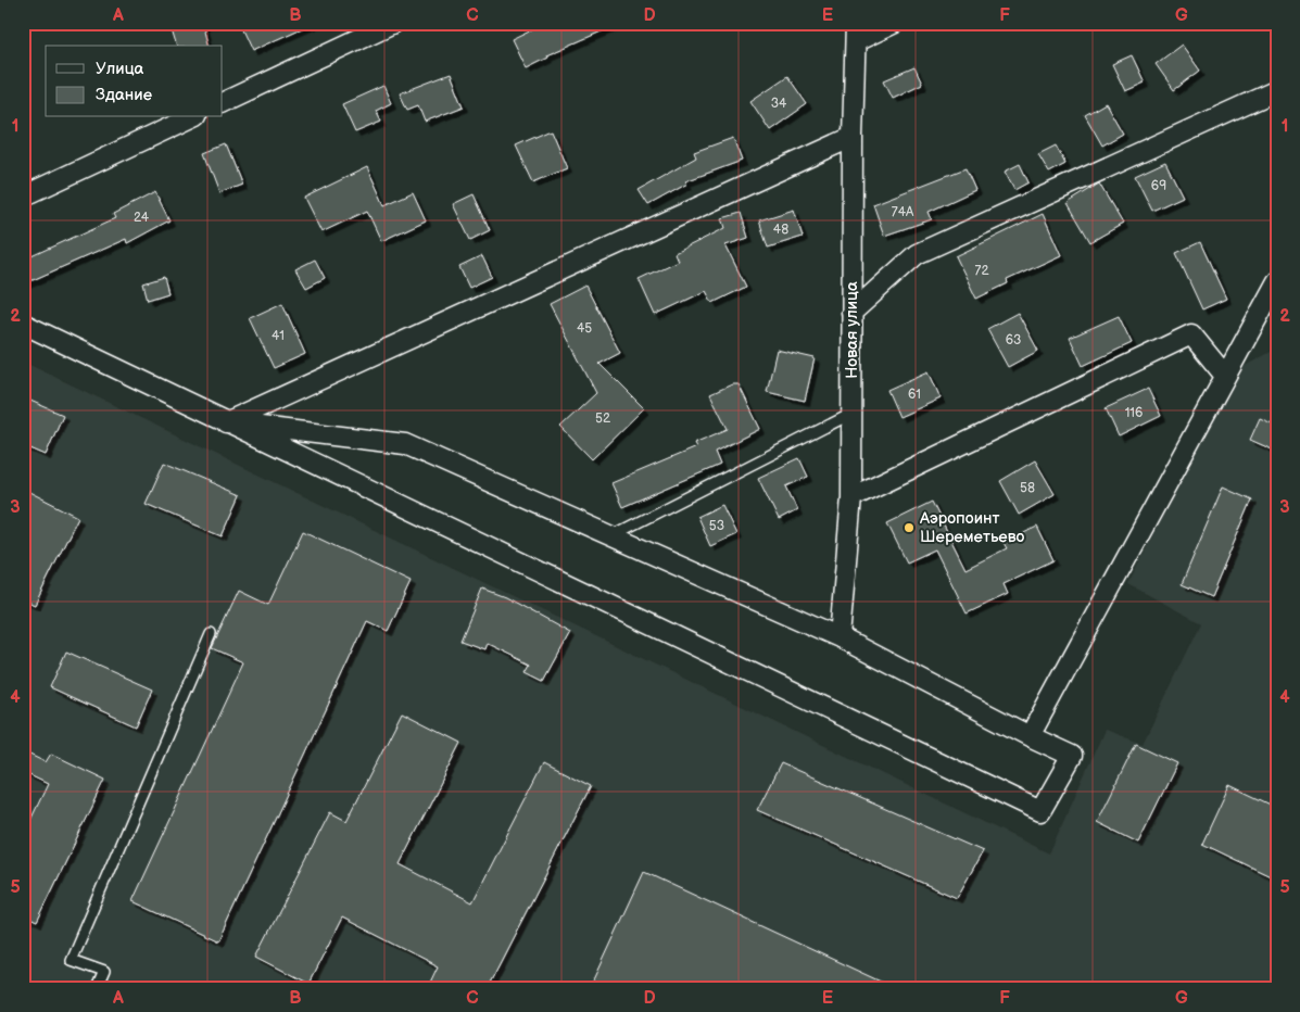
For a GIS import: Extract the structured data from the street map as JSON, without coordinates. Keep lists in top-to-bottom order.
{
  "streets": {
    "street": ["Новая улица"]
  },
  "places": ["Аэропоинт Шереметьево"],
  "house_numbers": [
    "34",
    "69",
    "74А",
    "24",
    "48",
    "72",
    "45",
    "41",
    "63",
    "61",
    "116",
    "52",
    "58",
    "53"
  ],
  "legend": ["Улица", "Здание"],
  "grid": {
    "columns": [
      "A",
      "B",
      "C",
      "D",
      "E",
      "F",
      "G"
    ],
    "rows": [
      "1",
      "2",
      "3",
      "4",
      "5"
    ]
  }
}
